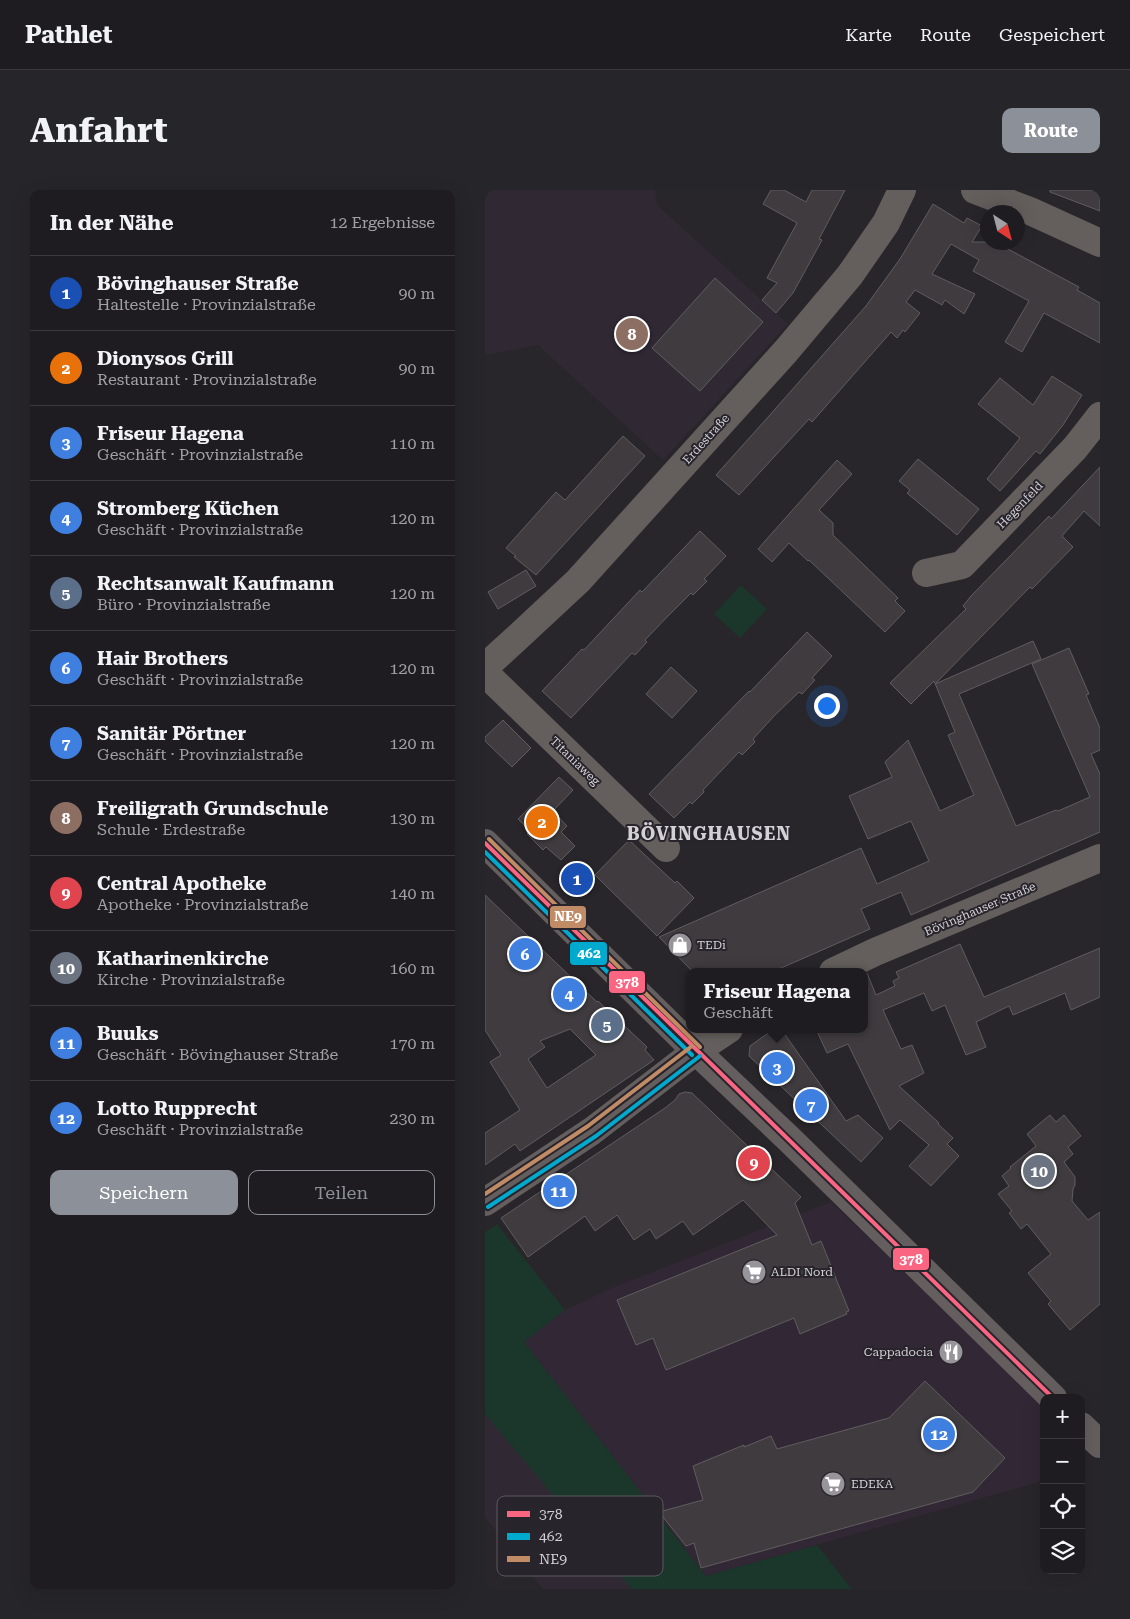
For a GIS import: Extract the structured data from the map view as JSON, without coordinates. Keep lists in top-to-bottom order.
{
  "streets": {
    "street": [
      "Erdestraße",
      "Hegenfeld",
      "Titaniaweg",
      "Bövinghauser Straße"
    ]
  },
  "districts": ["BÖVINGHAUSEN"],
  "places": {
    "shop": ["TEDi"],
    "supermarket": ["ALDI Nord", "EDEKA"],
    "restaurant": ["Cappadocia"]
  },
  "lines": ["transit line NE9", "transit line 378", "transit line 462"],
  "legend": ["378", "462", "NE9"],
  "north": "bottom right",
  "page": {
    "header": "Pathlet",
    "nav": ["Karte", "Route", "Gespeichert"],
    "buttons": [
      "Route",
      ["Speichern", "Teilen"]
    ],
    "title": "Anfahrt",
    "heading": ["In der Nähe", "12 Ergebnisse"],
    "list": [
      {
        "mark": "1",
        "name": "Bövinghauser Straße",
        "note": "Haltestelle · Provinzialstraße",
        "value": "90 m"
      },
      {
        "mark": "2",
        "name": "Dionysos Grill",
        "note": "Restaurant · Provinzialstraße",
        "value": "90 m"
      },
      {
        "mark": "3",
        "name": "Friseur Hagena",
        "note": "Geschäft · Provinzialstraße",
        "value": "110 m"
      },
      {
        "mark": "4",
        "name": "Stromberg Küchen",
        "note": "Geschäft · Provinzialstraße",
        "value": "120 m"
      },
      {
        "mark": "5",
        "name": "Rechtsanwalt Kaufmann",
        "note": "Büro · Provinzialstraße",
        "value": "120 m"
      },
      {
        "mark": "6",
        "name": "Hair Brothers",
        "note": "Geschäft · Provinzialstraße",
        "value": "120 m"
      },
      {
        "mark": "7",
        "name": "Sanitär Pörtner",
        "note": "Geschäft · Provinzialstraße",
        "value": "120 m"
      },
      {
        "mark": "8",
        "name": "Freiligrath Grundschule",
        "note": "Schule · Erdestraße",
        "value": "130 m"
      },
      {
        "mark": "9",
        "name": "Central Apotheke",
        "note": "Apotheke · Provinzialstraße",
        "value": "140 m"
      },
      {
        "mark": "10",
        "name": "Katharinenkirche",
        "note": "Kirche · Provinzialstraße",
        "value": "160 m"
      },
      {
        "mark": "11",
        "name": "Buuks",
        "note": "Geschäft · Bövinghauser Straße",
        "value": "170 m"
      },
      {
        "mark": "12",
        "name": "Lotto Rupprecht",
        "note": "Geschäft · Provinzialstraße",
        "value": "230 m"
      }
    ],
    "pins": [
      "8",
      "2",
      "1",
      "6",
      "4",
      "5",
      "3",
      "7",
      "9",
      "10",
      "11",
      "12"
    ],
    "popup": ["Friseur Hagena", "Geschäft"],
    "map_buttons": ["+", "−"]
  }
}
